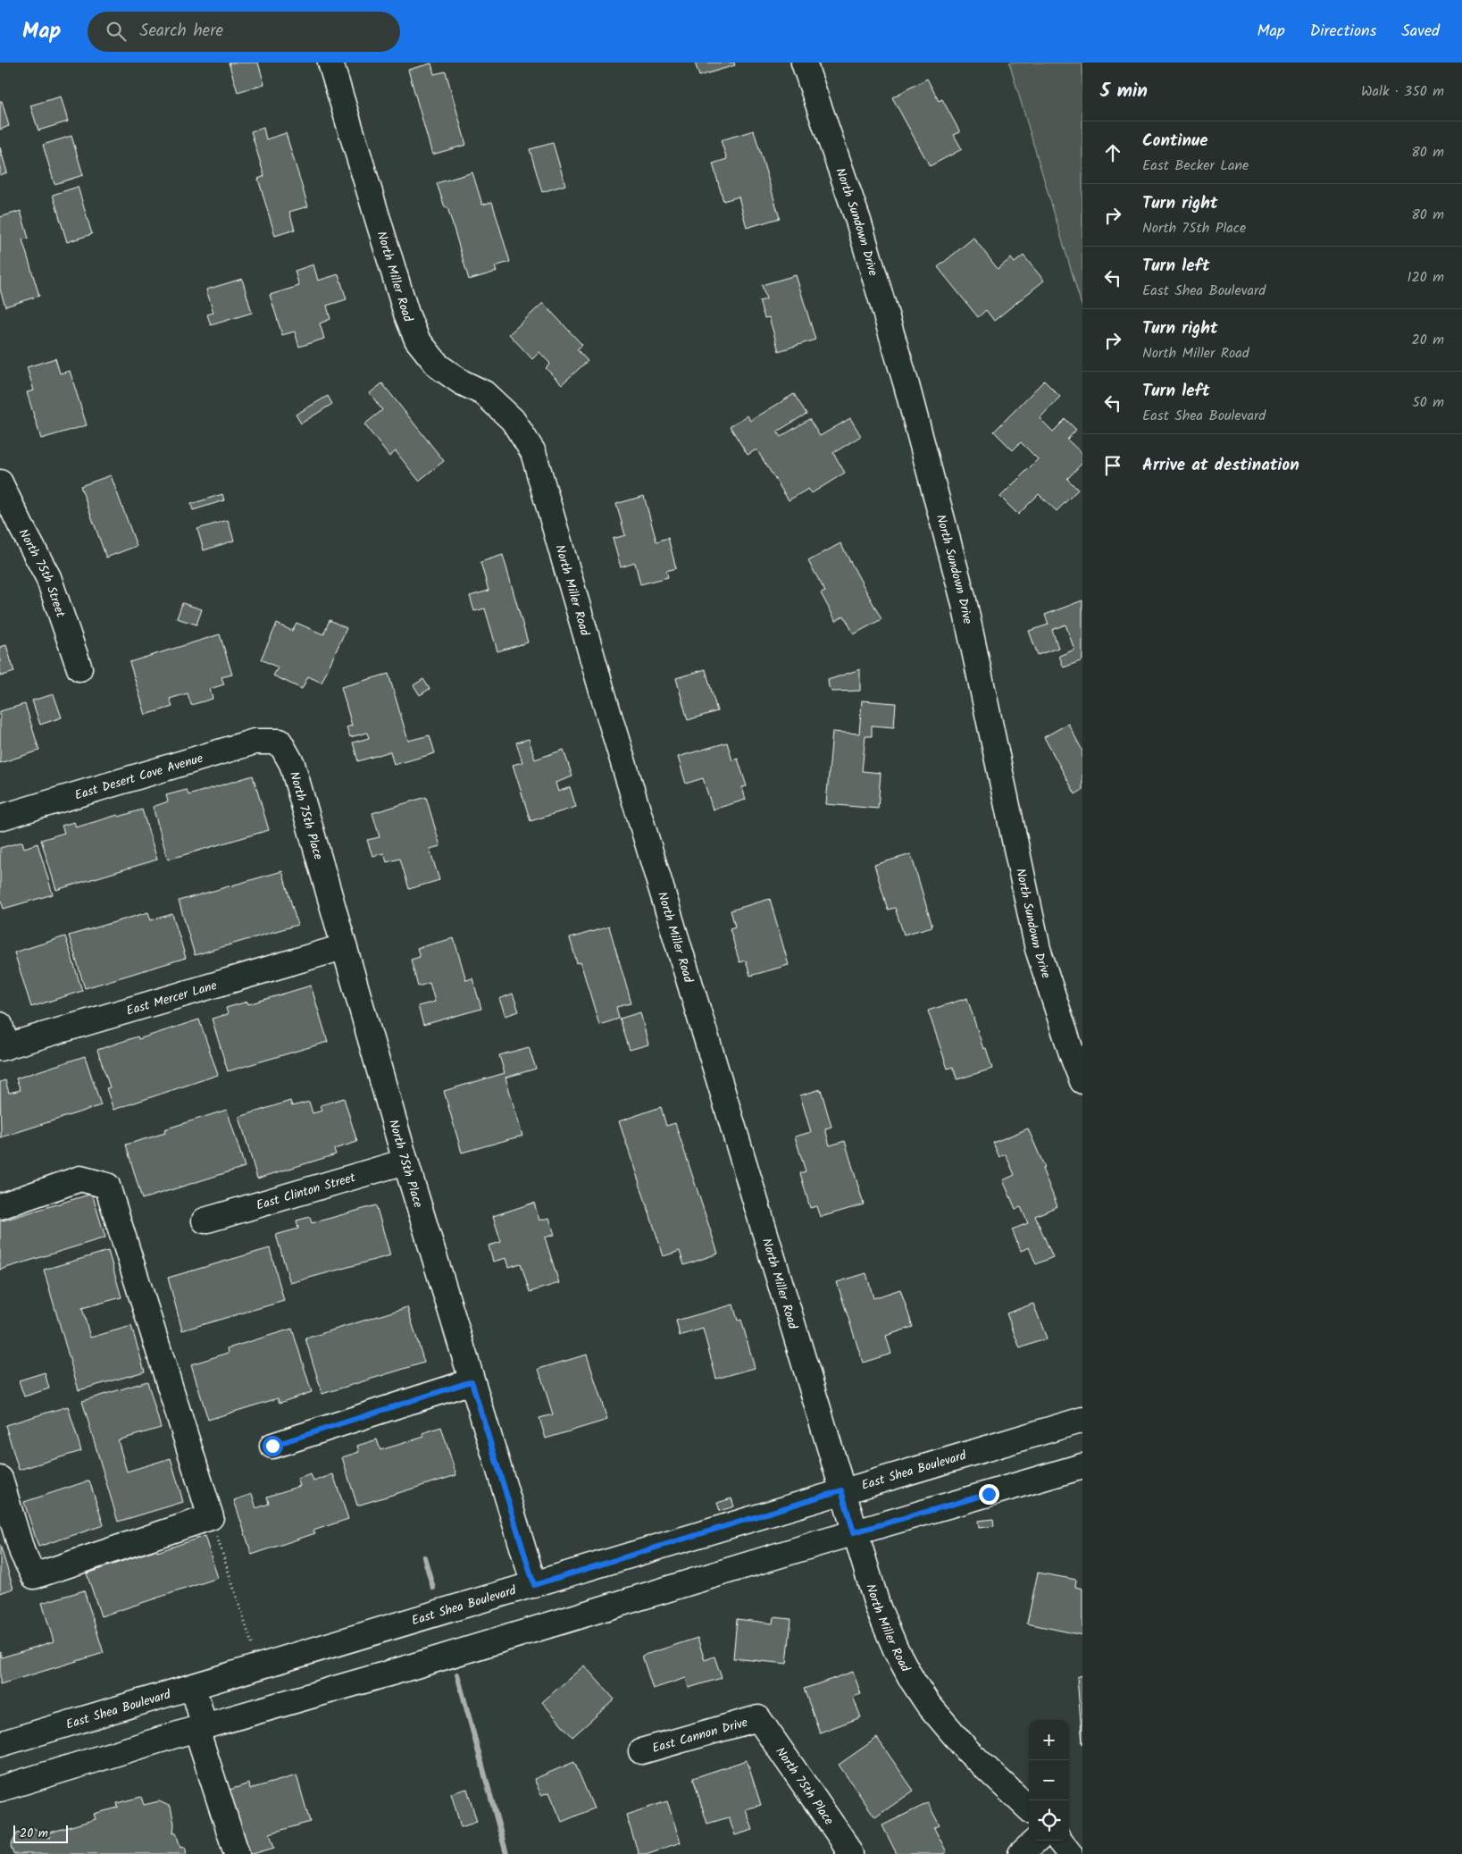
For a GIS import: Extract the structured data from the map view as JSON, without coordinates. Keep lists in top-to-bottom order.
{
  "streets": {
    "street": [
      "North Sundown Drive",
      "North Miller Road",
      "North 75th Street",
      "East Desert Cove Avenue",
      "North 75th Place",
      "East Mercer Lane",
      "East Clinton Street",
      "East Shea Boulevard",
      "East Cannon Drive"
    ]
  },
  "crossings": [
    ["North Miller Road", "East Shea Boulevard"],
    ["East Desert Cove Avenue", "North 75th Place"],
    ["North 75th Place", "East Mercer Lane"],
    ["North 75th Place", "East Clinton Street"],
    ["North 75th Place", "East Shea Boulevard"],
    ["North 75th Place", "East Cannon Drive"]
  ],
  "scale_bar": "20 m",
  "page": {
    "header": "Map",
    "search": "Search here",
    "nav": ["Map", "Directions", "Saved"],
    "heading": ["5 min", "Walk · 350 m"],
    "list": [
      ["Continue", "East Becker Lane", "80 m"],
      ["Turn right", "North 75th Place", "80 m"],
      ["Turn left", "East Shea Boulevard", "120 m"],
      ["Turn right", "North Miller Road", "20 m"],
      ["Turn left", "East Shea Boulevard", "50 m"],
      "Arrive at destination"
    ],
    "map_buttons": ["+", "−"],
    "scale": "20 m"
  }
}
